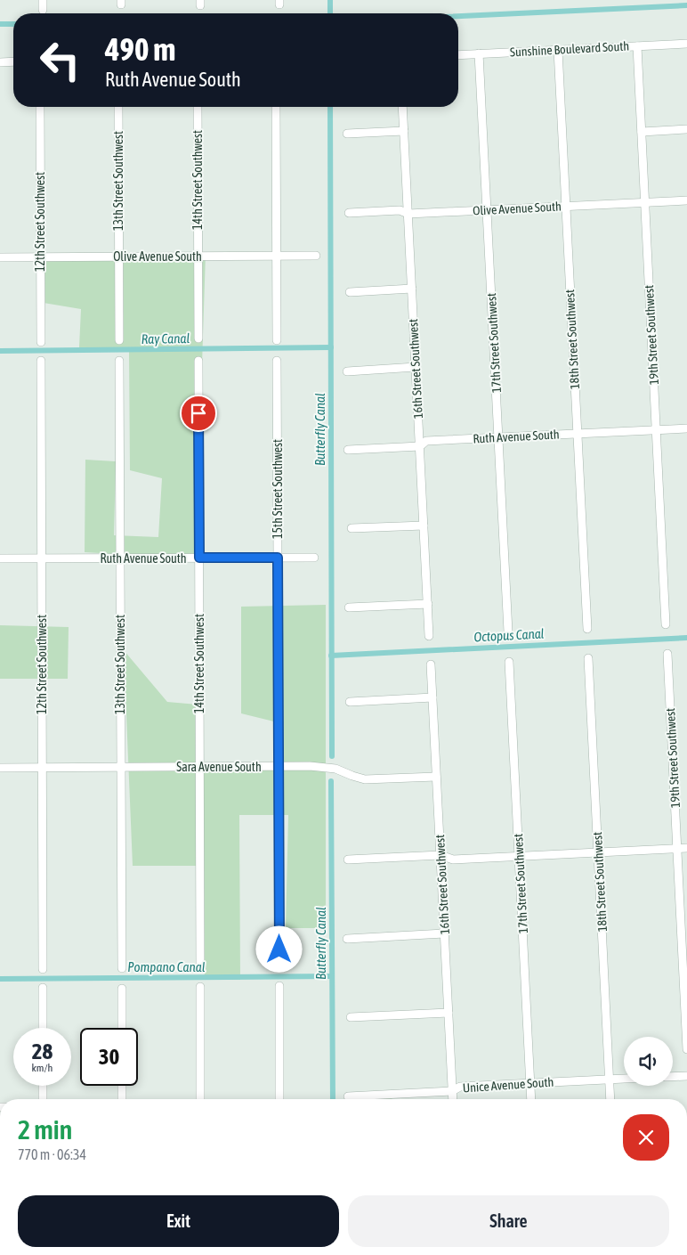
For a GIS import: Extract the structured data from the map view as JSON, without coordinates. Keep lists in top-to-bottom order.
{
  "streets": {
    "street": [
      "Sunshine Boulevard South",
      "14th Street Southwest",
      "13th Street Southwest",
      "Olive Avenue South",
      "12th Street Southwest",
      "19th Street Southwest",
      "18th Street Southwest",
      "17th Street Southwest",
      "16th Street Southwest",
      "Ruth Avenue South",
      "15th Street Southwest",
      "Sara Avenue South",
      "Unice Avenue South"
    ]
  },
  "crossings": [
    ["Sunshine Boulevard South", "19th Street Southwest"],
    ["Sunshine Boulevard South", "18th Street Southwest"],
    ["Sunshine Boulevard South", "17th Street Southwest"],
    ["14th Street Southwest", "Olive Avenue South"],
    ["14th Street Southwest", "Ruth Avenue South"],
    ["14th Street Southwest", "Sara Avenue South"],
    ["13th Street Southwest", "Olive Avenue South"],
    ["13th Street Southwest", "Ruth Avenue South"],
    ["13th Street Southwest", "Sara Avenue South"],
    ["Olive Avenue South", "12th Street Southwest"],
    ["Olive Avenue South", "19th Street Southwest"],
    ["Olive Avenue South", "18th Street Southwest"],
    ["Olive Avenue South", "17th Street Southwest"],
    ["Olive Avenue South", "16th Street Southwest"],
    ["12th Street Southwest", "Ruth Avenue South"],
    ["12th Street Southwest", "Sara Avenue South"],
    ["19th Street Southwest", "Ruth Avenue South"],
    ["18th Street Southwest", "Ruth Avenue South"],
    ["18th Street Southwest", "Unice Avenue South"],
    ["17th Street Southwest", "Ruth Avenue South"],
    ["17th Street Southwest", "Unice Avenue South"],
    ["16th Street Southwest", "Ruth Avenue South"],
    ["16th Street Southwest", "Sara Avenue South"],
    ["16th Street Southwest", "Unice Avenue South"],
    ["Ruth Avenue South", "15th Street Southwest"],
    ["15th Street Southwest", "Sara Avenue South"]
  ],
  "water": [
    "Ray Canal",
    "Butterfly Canal",
    "Octopus Canal",
    "Pompano Canal"
  ],
  "page": {
    "turn": ["490 m", "Ruth Avenue South"],
    "speed": "28 km/h",
    "limit": "30",
    "heading": ["2 min", "770 m · 06:34"],
    "buttons": ["Exit", "Share"]
  }
}
